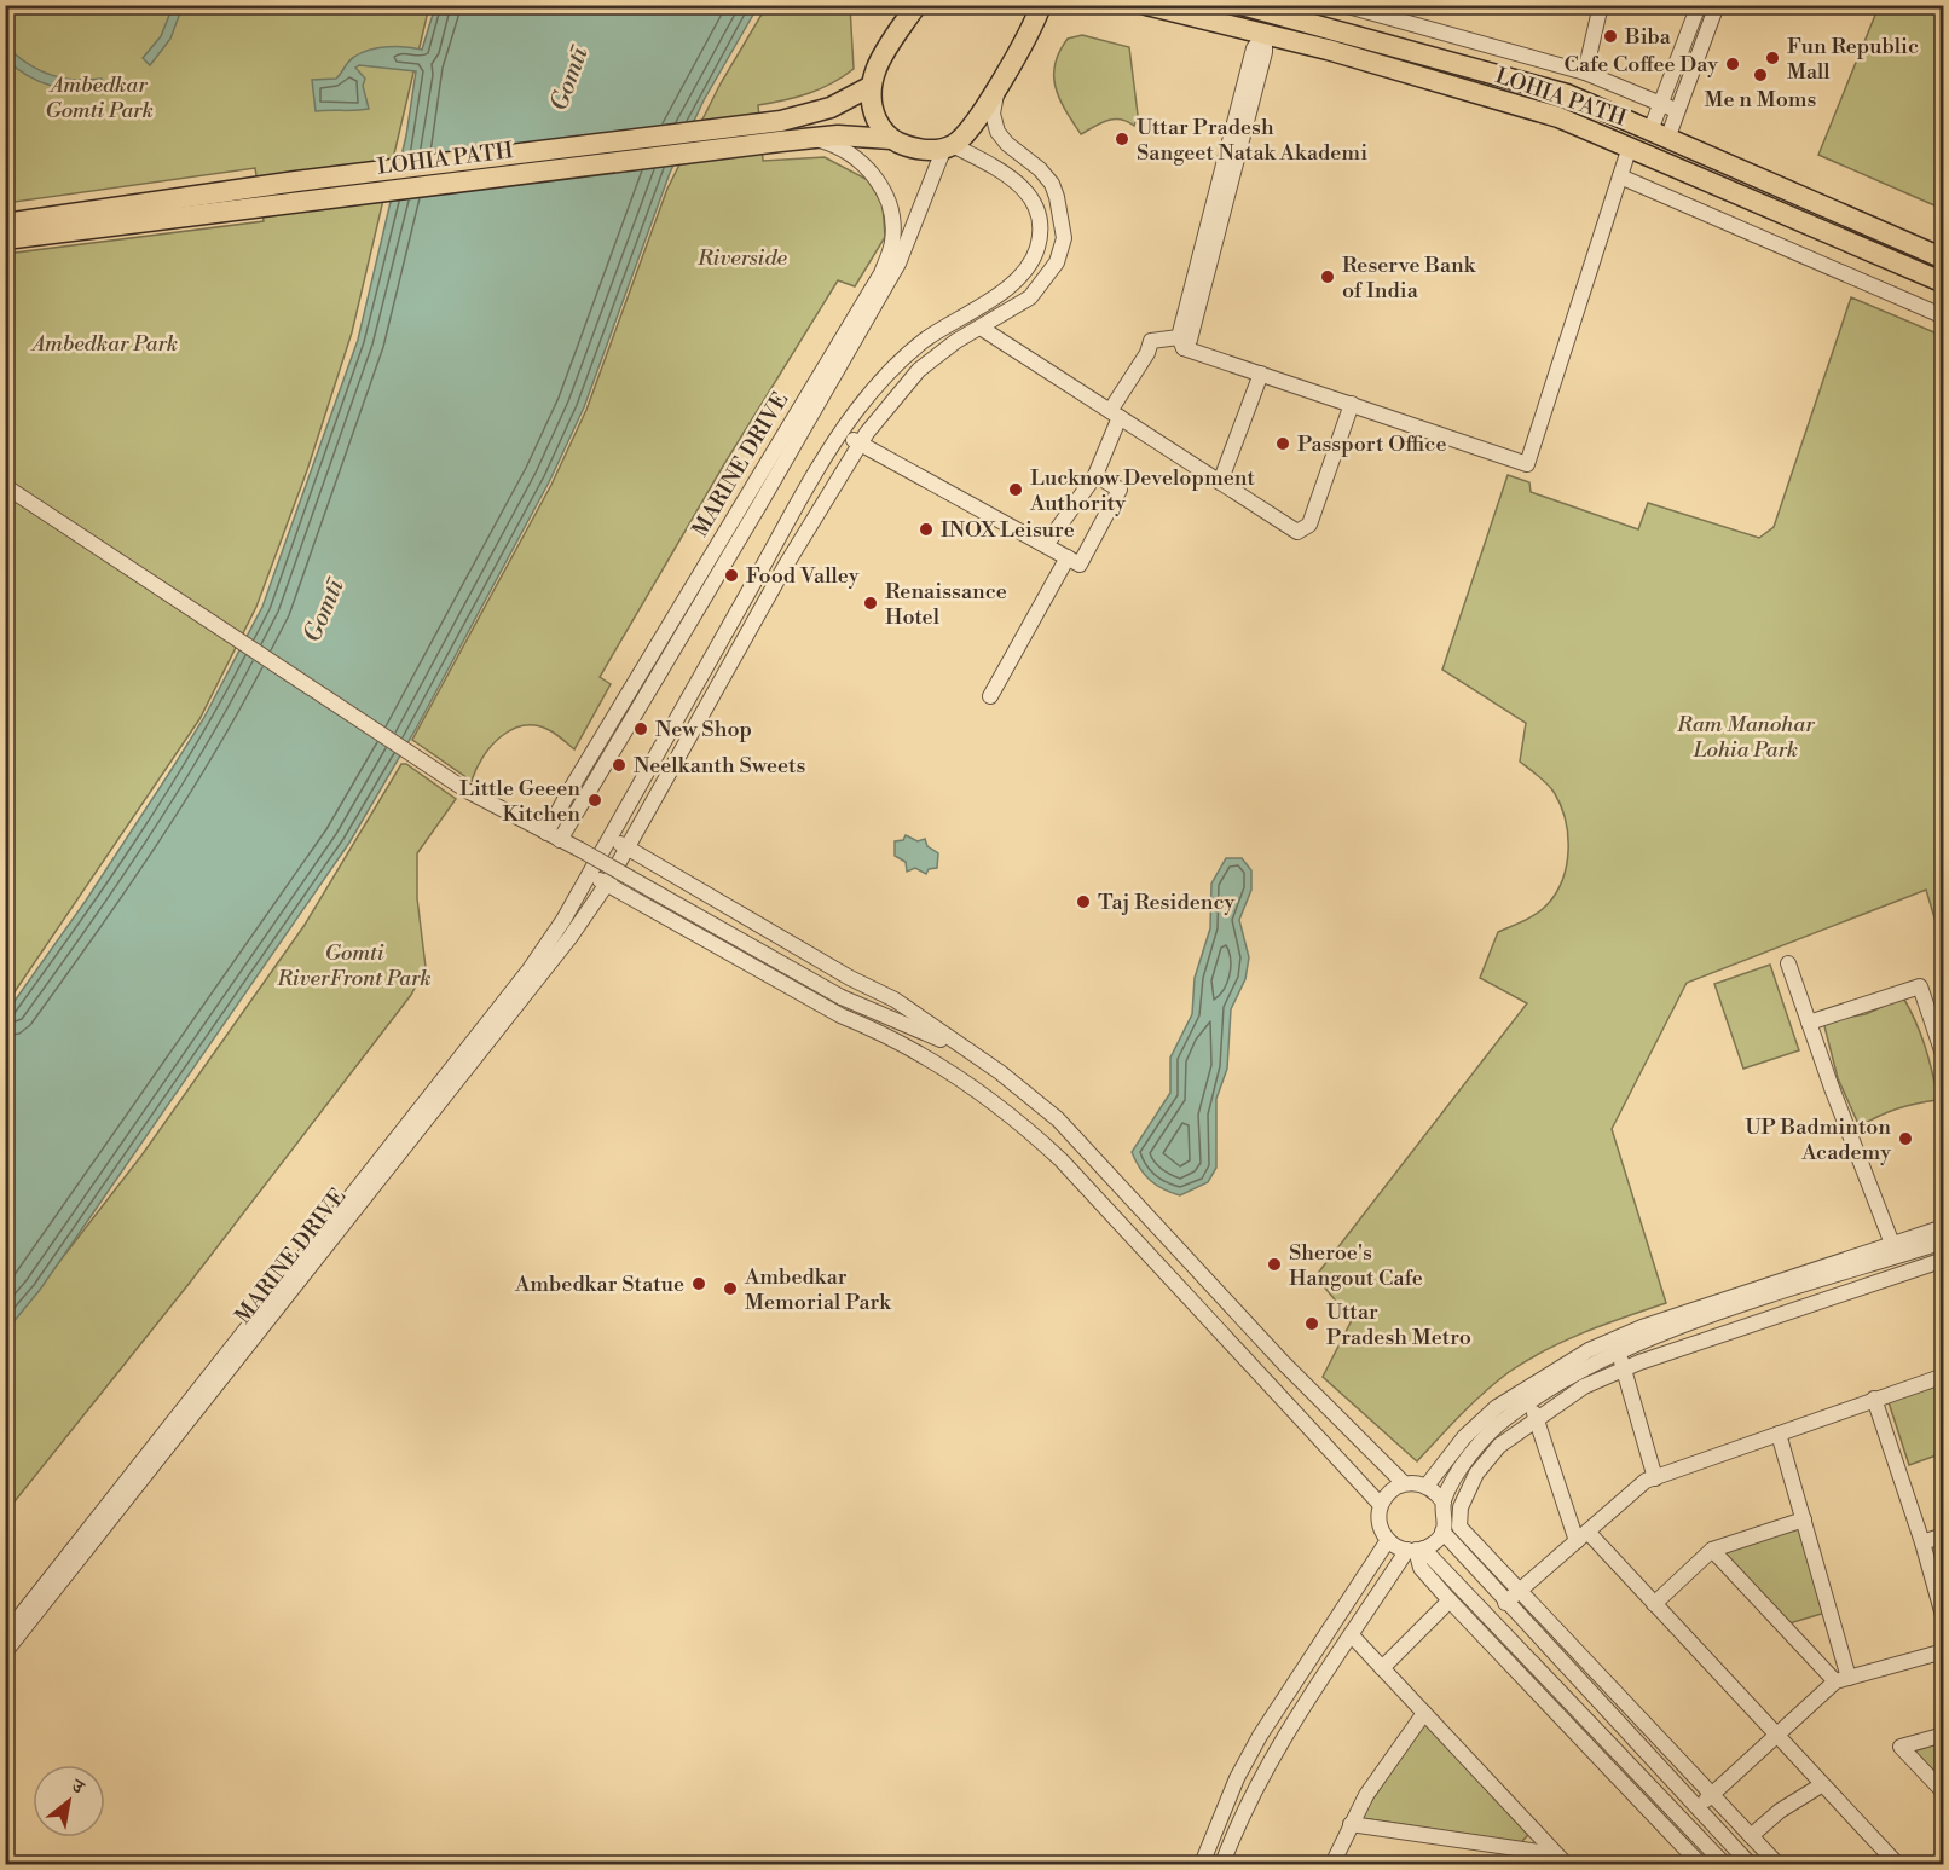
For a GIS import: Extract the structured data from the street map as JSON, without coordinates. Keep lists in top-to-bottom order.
{
  "streets": {
    "main road": ["LOHIA PATH"],
    "street": ["MARINE DRIVE"]
  },
  "crossings": [
    ["LOHIA PATH", "MARINE DRIVE"]
  ],
  "water": ["Gomtī"],
  "parks": [
    "Ambedkar Gomti Park",
    "Riverside",
    "Ambedkar Park",
    "Ram Manohar Lohia Park",
    "Gomti RiverFront Park"
  ],
  "places": [
    "Biba",
    "Fun Republic Mall",
    "Cafe Coffee Day",
    "Me n Moms",
    "Uttar Pradesh Sangeet Natak Akademi",
    "Reserve Bank of India",
    "Passport Office",
    "Lucknow Development Authority",
    "INOX Leisure",
    "Food Valley",
    "Renaissance Hotel",
    "New Shop",
    "Neelkanth Sweets",
    "Little Geeen Kitchen",
    "Taj Residency",
    "UP Badminton Academy",
    "Sheroe's Hangout Cafe",
    "Ambedkar Statue",
    "Ambedkar Memorial Park",
    "Uttar Pradesh Metro"
  ],
  "north": "top right"
}
